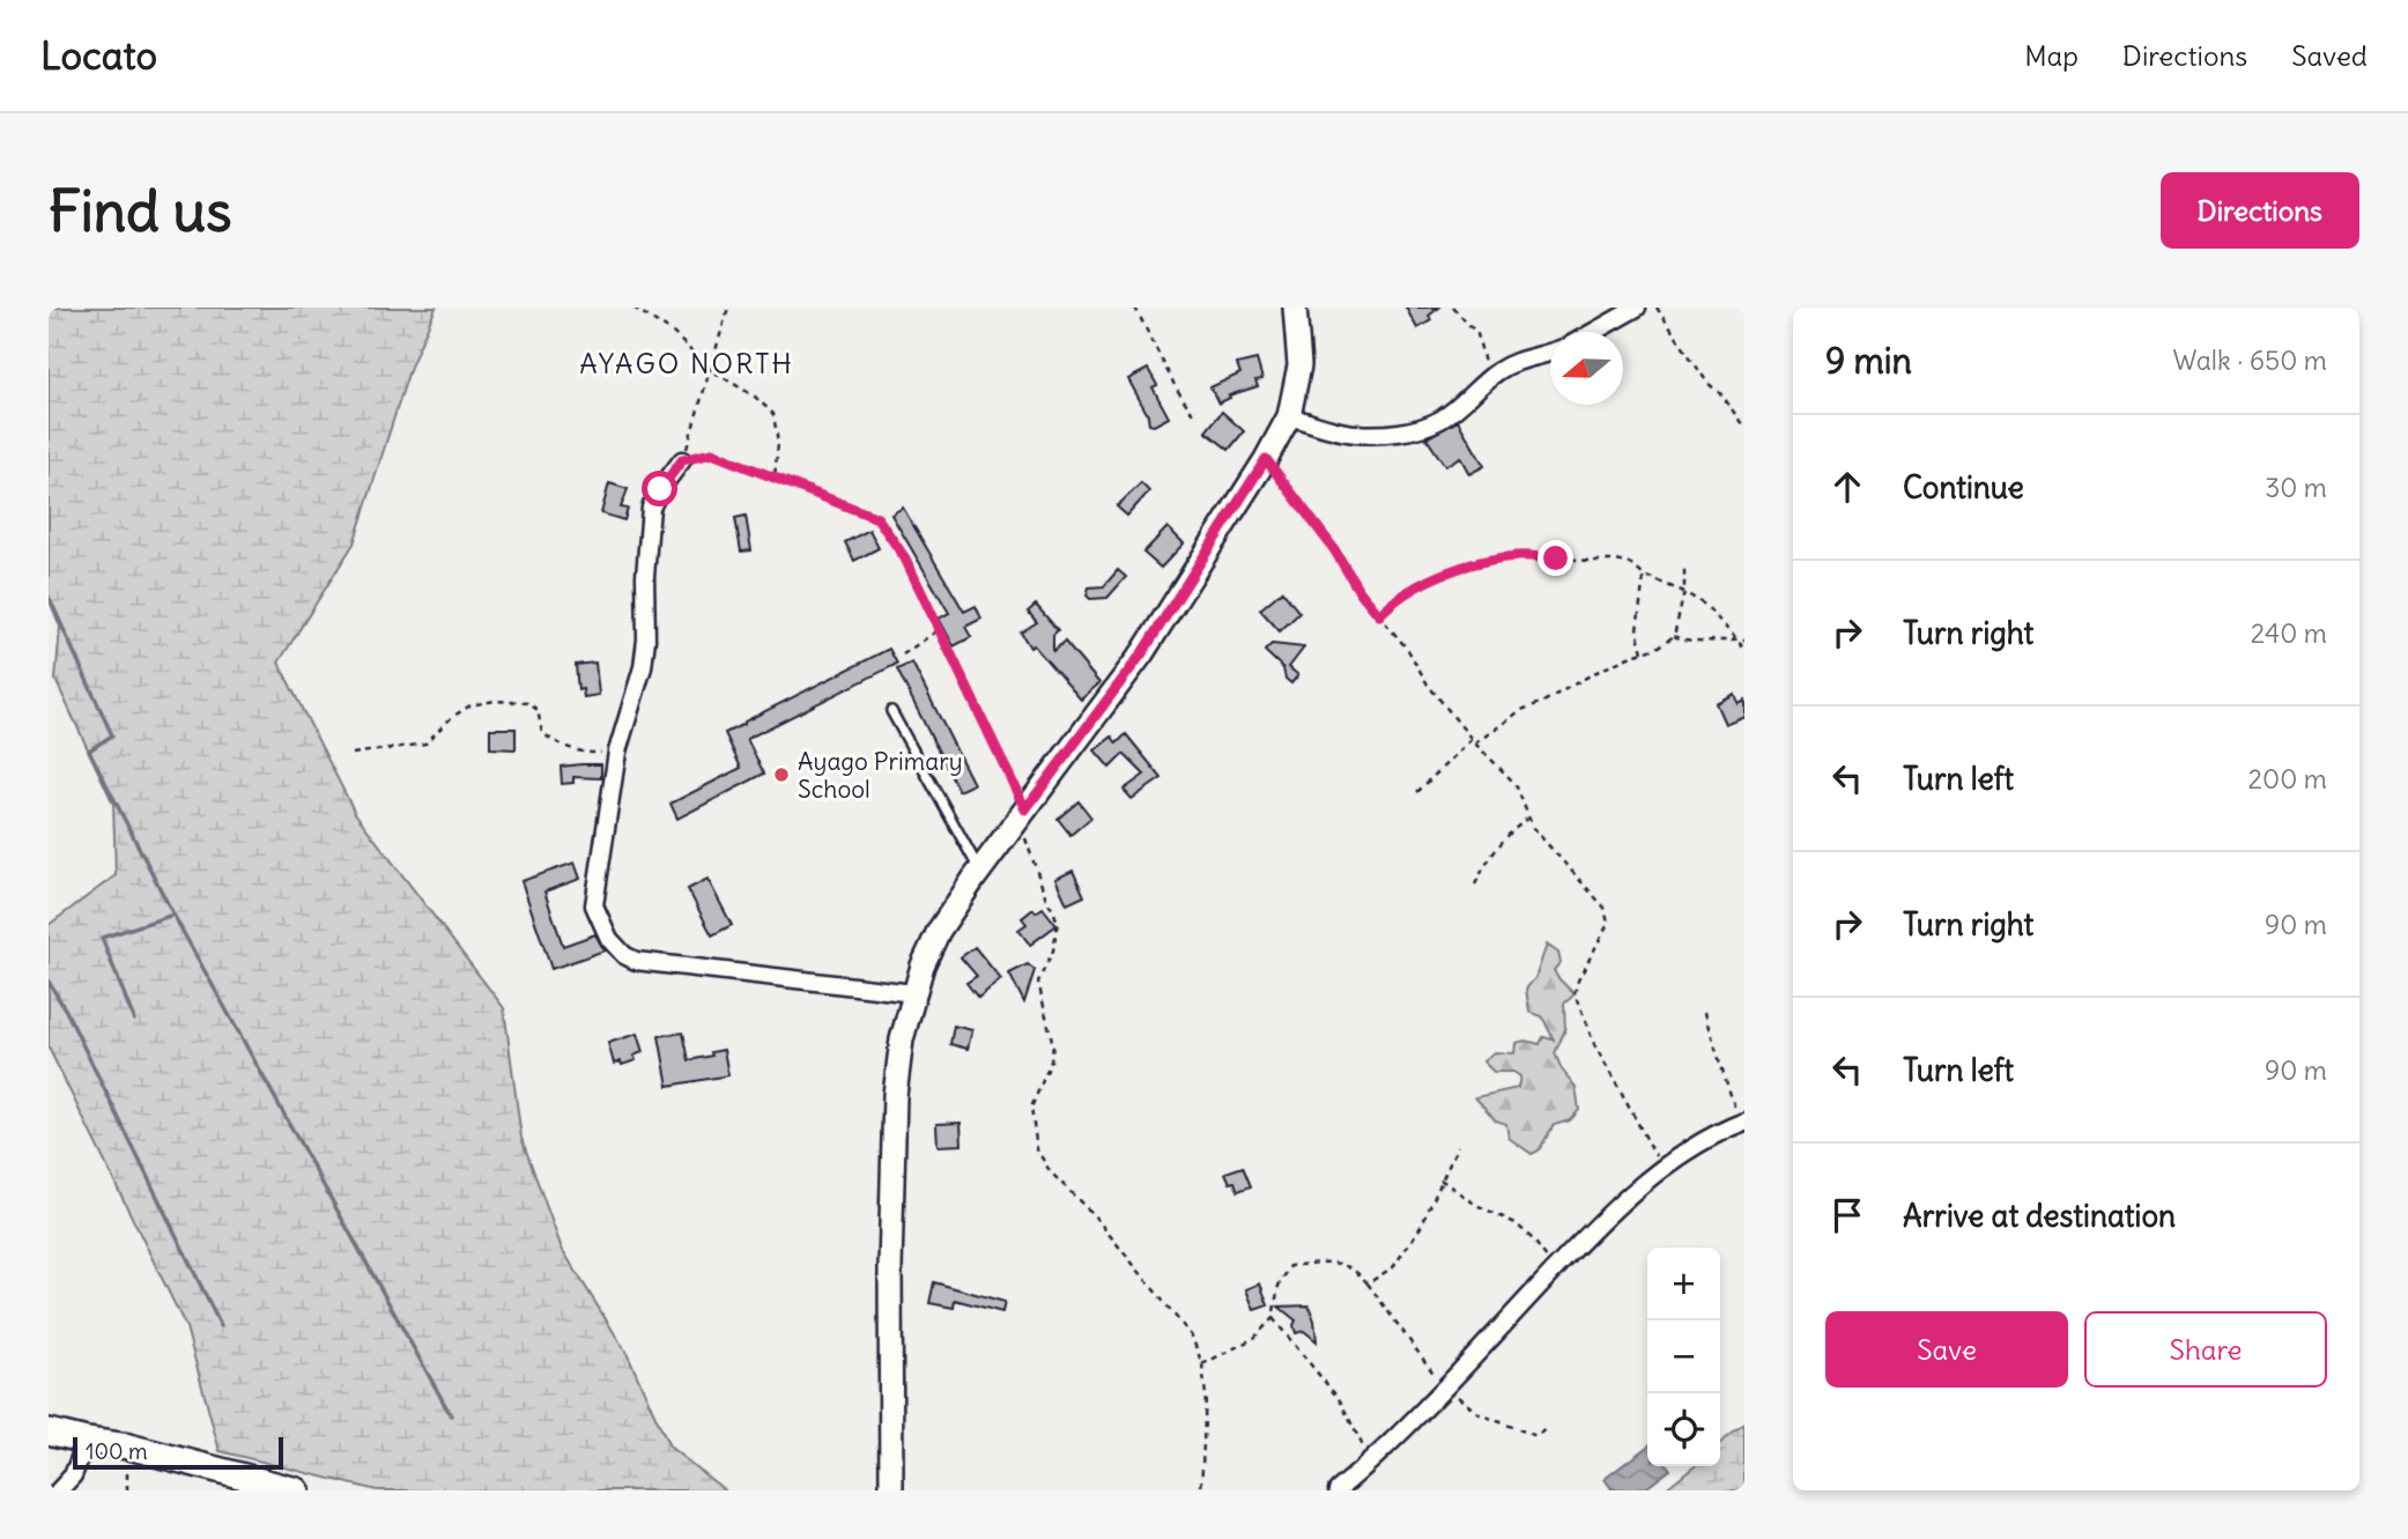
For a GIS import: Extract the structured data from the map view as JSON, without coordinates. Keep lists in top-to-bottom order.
{
  "districts": ["AYAGO NORTH"],
  "places": ["Ayago Primary School"],
  "scale_bar": "100 m",
  "north": "left",
  "page": {
    "header": "Locato",
    "nav": ["Map", "Directions", "Saved"],
    "buttons": [
      "Directions",
      ["Save", "Share"]
    ],
    "title": "Find us",
    "heading": ["9 min", "Walk · 650 m"],
    "list": [
      ["Continue", "30 m"],
      ["Turn right", "240 m"],
      ["Turn left", "200 m"],
      ["Turn right", "90 m"],
      ["Turn left", "90 m"],
      "Arrive at destination"
    ],
    "map_buttons": ["+", "−"],
    "scale": "100 m"
  }
}
